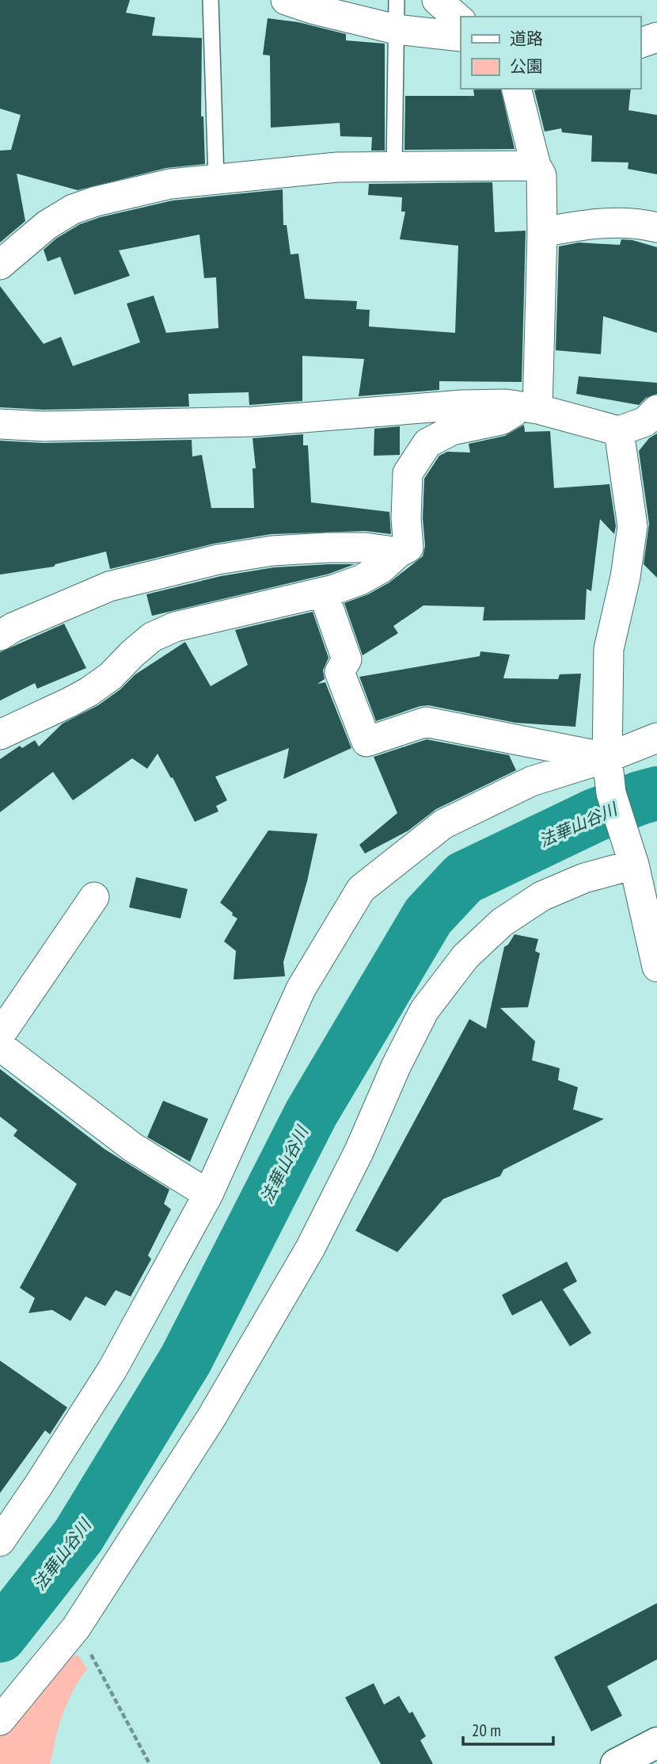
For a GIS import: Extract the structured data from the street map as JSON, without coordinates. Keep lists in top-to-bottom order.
{
  "water": ["法華山谷川"],
  "legend": ["道路", "公園"],
  "scale_bar": "20 m"
}
